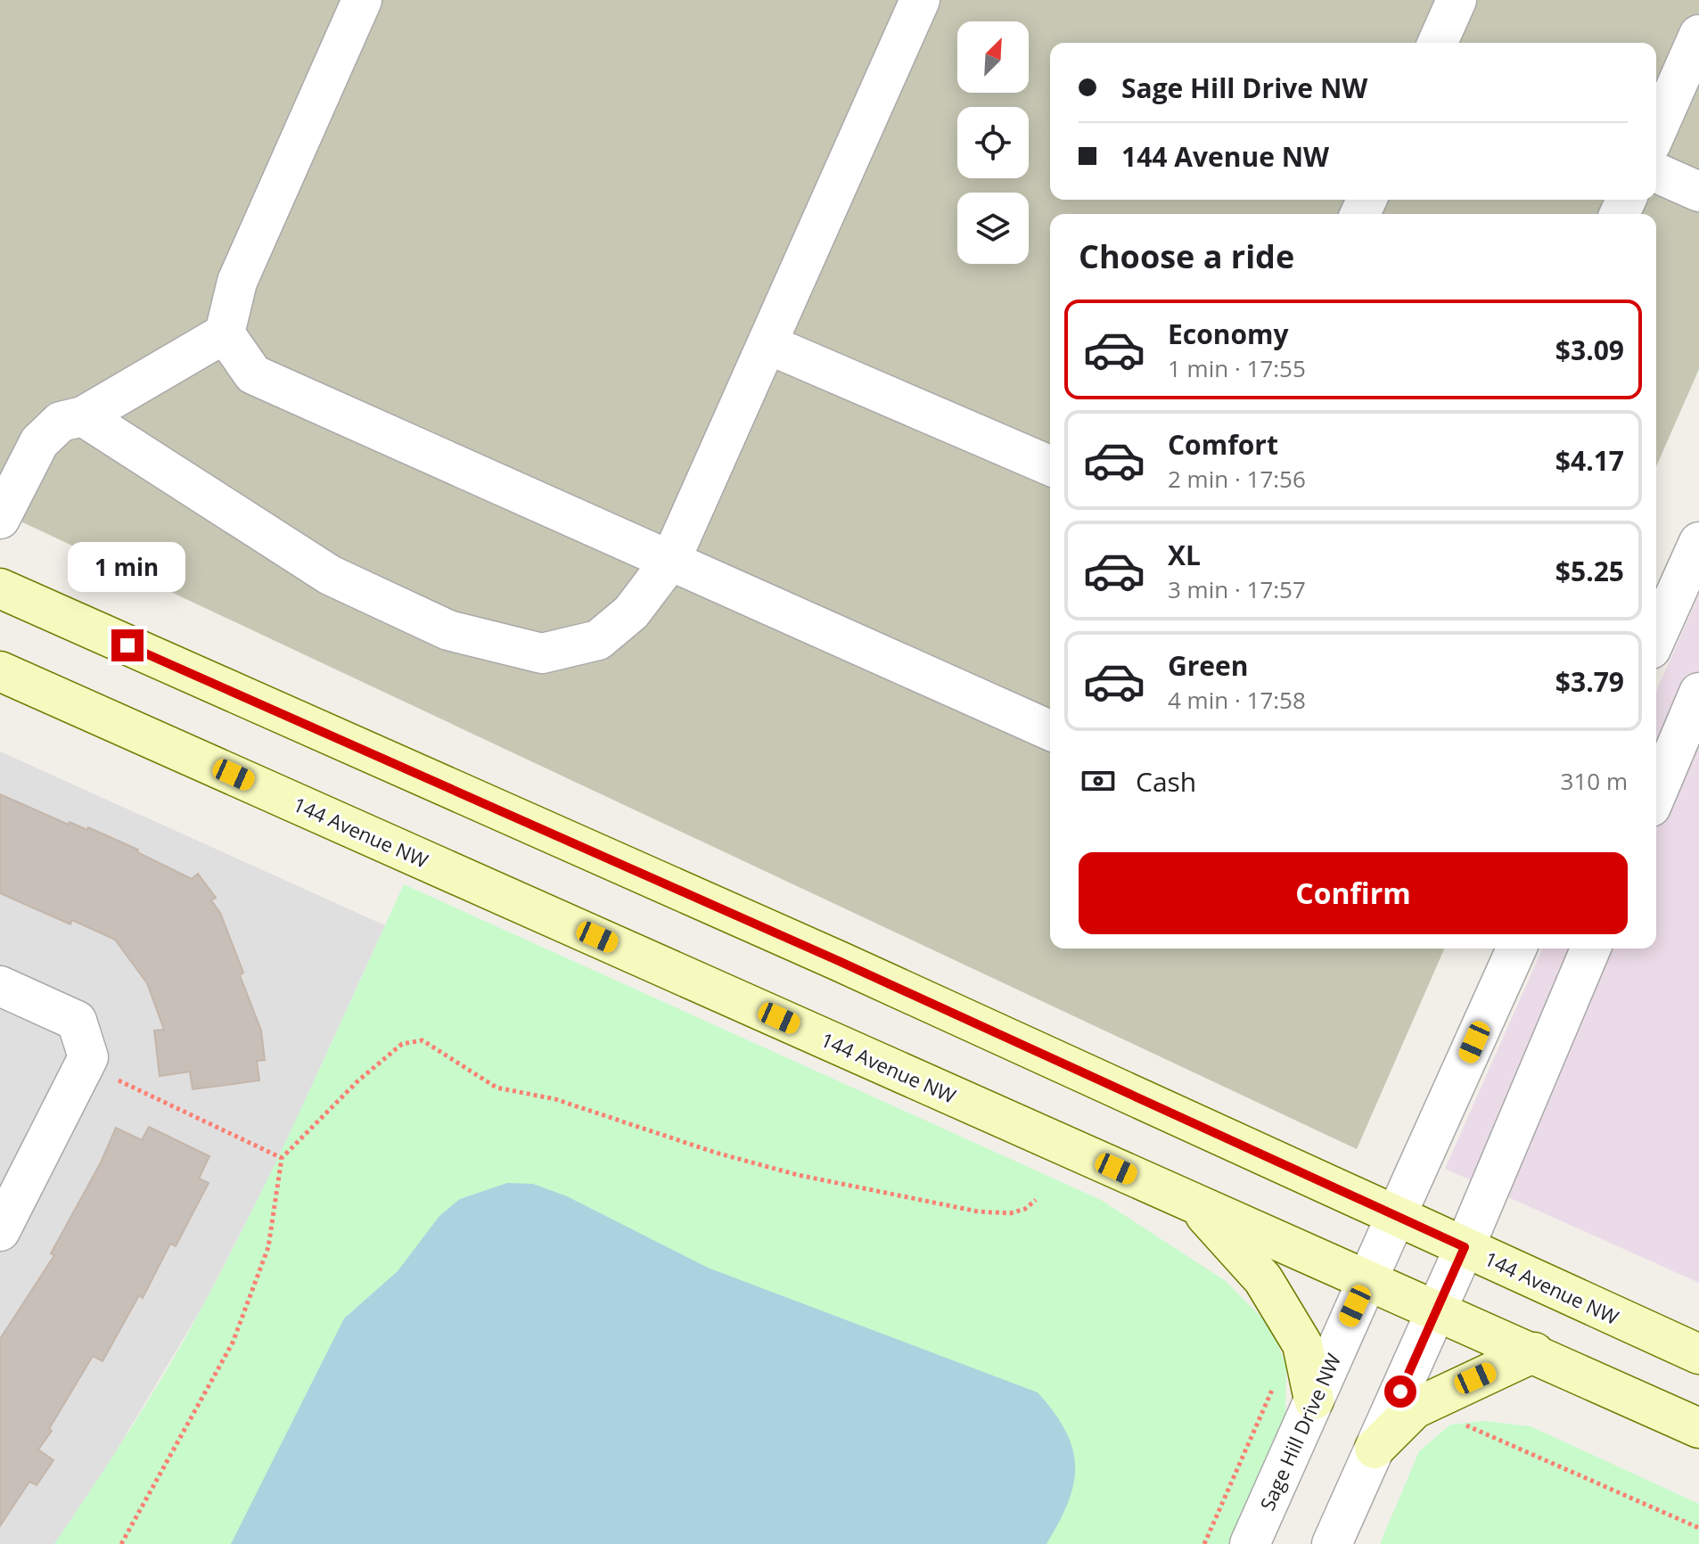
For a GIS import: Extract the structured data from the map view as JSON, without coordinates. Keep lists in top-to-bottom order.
{
  "streets": {
    "main road": ["144 Avenue NW"],
    "street": ["Sage Hill Drive NW"]
  },
  "crossings": [
    ["144 Avenue NW", "Sage Hill Drive NW"]
  ],
  "north": "top right",
  "page": {
    "banner": ["Sage Hill Drive NW", "144 Avenue NW"],
    "heading": "Choose a ride",
    "list": [
      {
        "name": "Economy",
        "note": "1 min · 17:55",
        "value": "$3.09"
      },
      {
        "name": "Comfort",
        "note": "2 min · 17:56",
        "value": "$4.17"
      },
      {
        "name": "XL",
        "note": "3 min · 17:57",
        "value": "$5.25"
      },
      {
        "name": "Green",
        "note": "4 min · 17:58",
        "value": "$3.79"
      }
    ],
    "bubble": "1 min",
    "pay": ["Cash", "310 m"],
    "buttons": "Confirm"
  }
}
